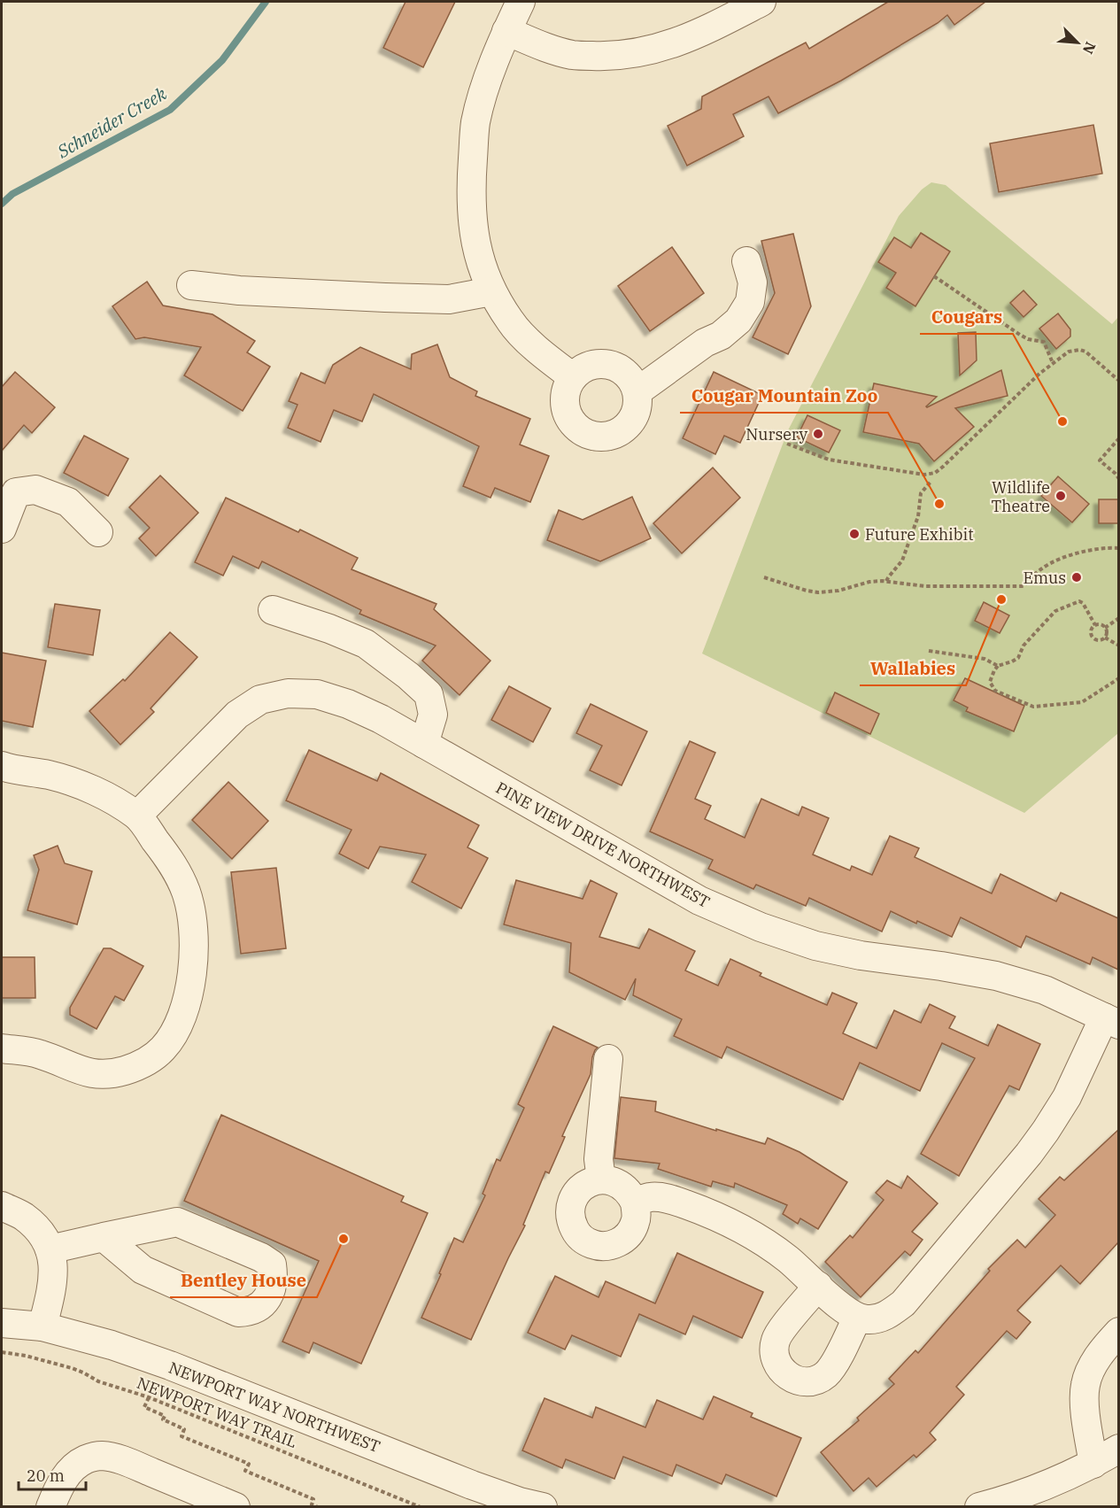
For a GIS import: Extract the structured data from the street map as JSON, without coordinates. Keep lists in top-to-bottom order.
{
  "streets": {
    "street": ["PINE VIEW DRIVE NORTHWEST", "NEWPORT WAY NORTHWEST"],
    "path": ["NEWPORT WAY TRAIL"]
  },
  "water": ["Schneider Creek"],
  "places": [
    "Cougars",
    "Nursery",
    "Wildlife Theatre",
    "Cougar Mountain Zoo",
    "Future Exhibit",
    "Emus",
    "Wallabies",
    "Bentley House"
  ],
  "scale_bar": "20 m",
  "north": "bottom right"
}
